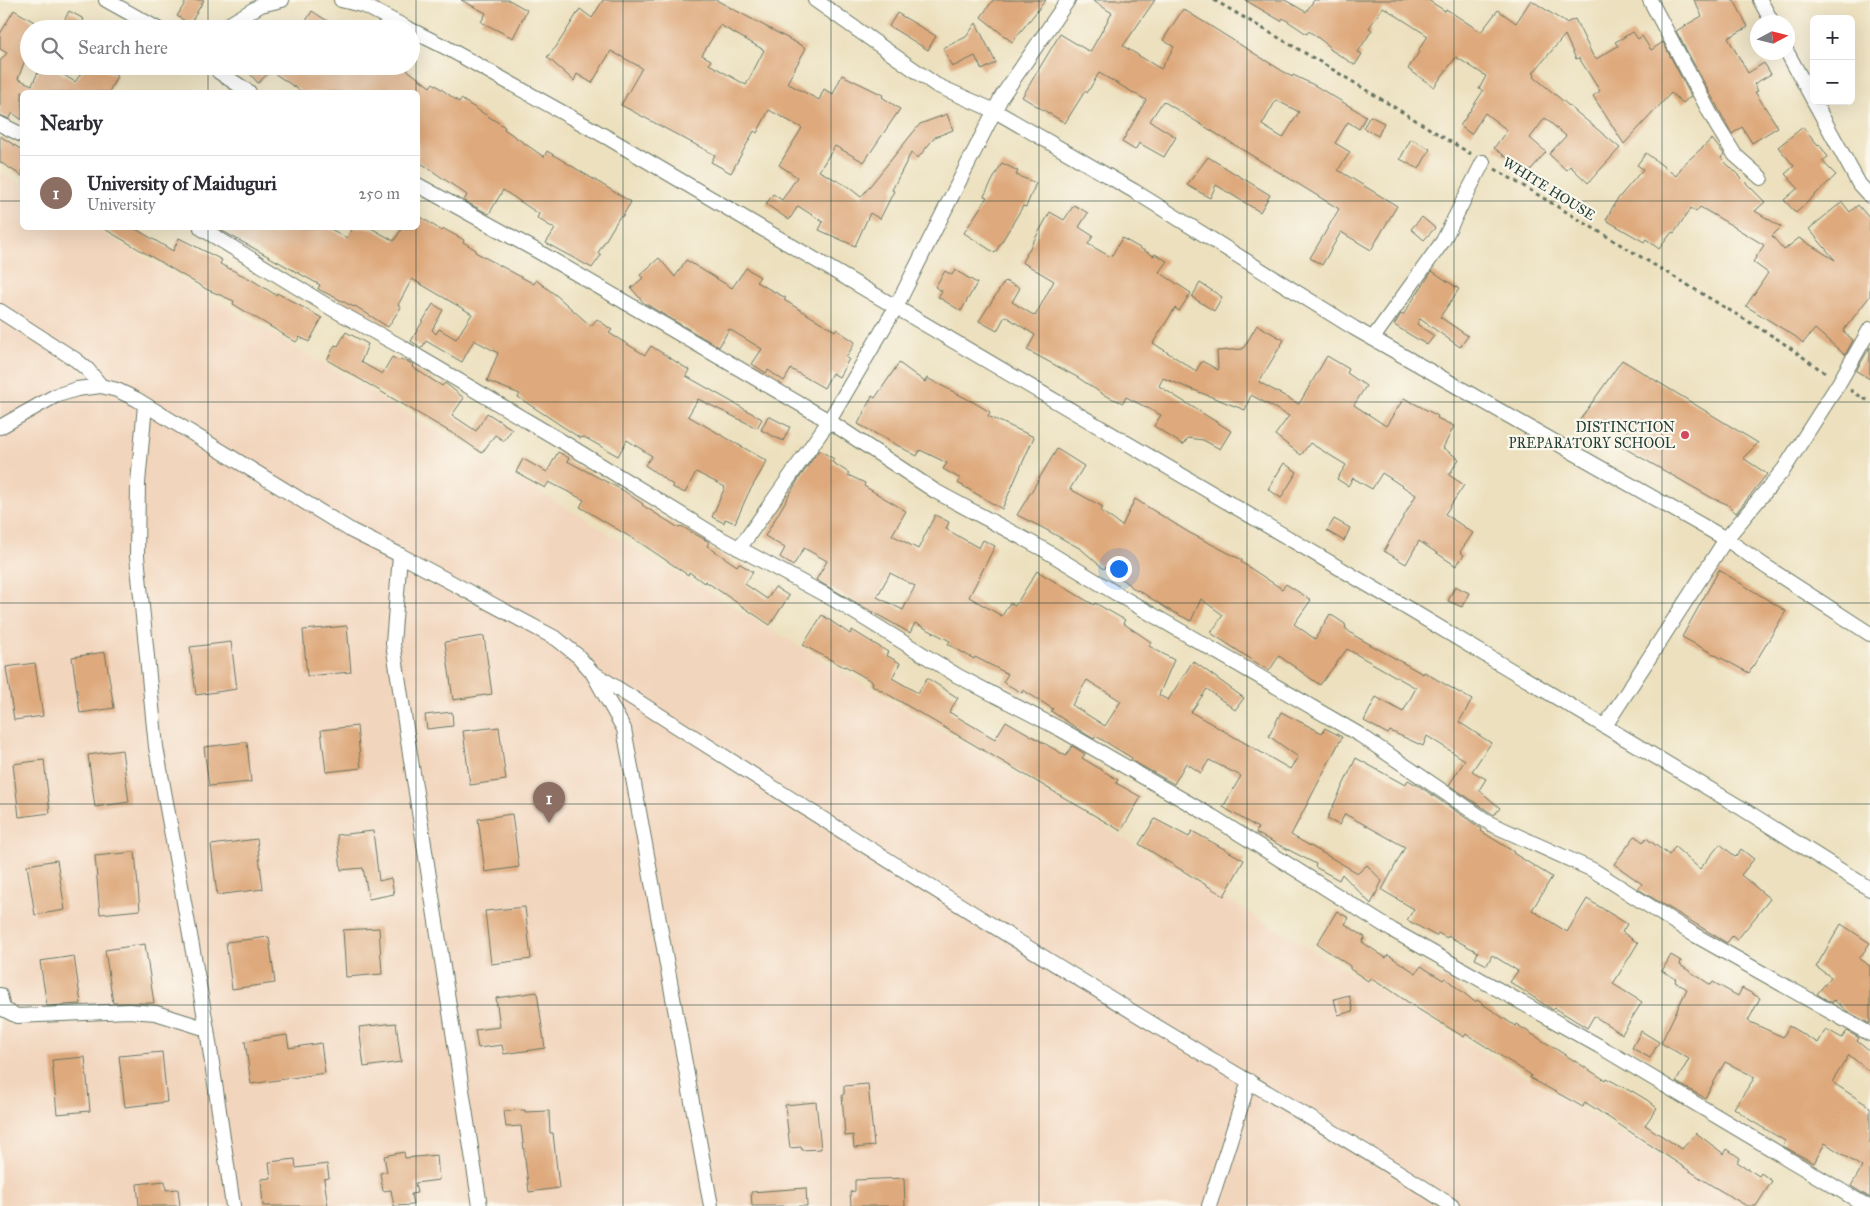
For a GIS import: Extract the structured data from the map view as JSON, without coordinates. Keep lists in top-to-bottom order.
{
  "streets": {
    "path": ["WHITE HOUSE"]
  },
  "places": ["DISTINCTION PREPARATORY SCHOOL"],
  "north": "right",
  "page": {
    "map_buttons": ["+", "−"],
    "search": "Search here",
    "heading": "Nearby",
    "list": [
      {
        "mark": "1",
        "name": "University of Maiduguri",
        "note": "University",
        "value": "250 m"
      }
    ],
    "pins": "1"
  }
}
